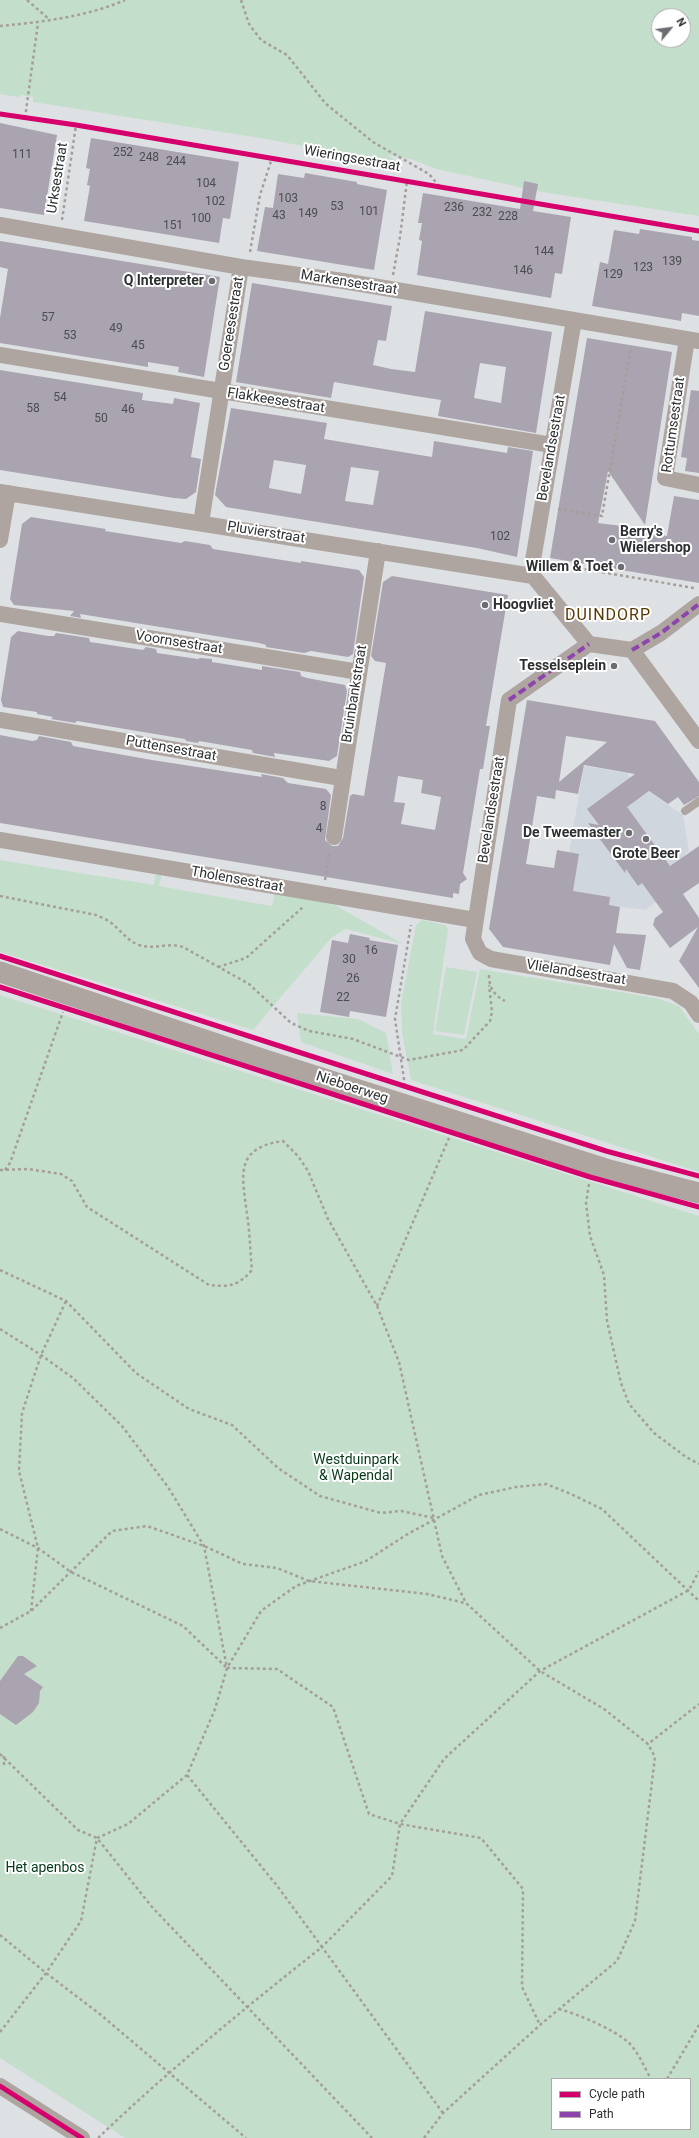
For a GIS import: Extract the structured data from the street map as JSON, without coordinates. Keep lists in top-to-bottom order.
{
  "streets": {
    "street": [
      "Markensestraat",
      "Goereesestraat",
      "Flakkeesestraat",
      "Rottumsestraat",
      "Bevelandsestraat",
      "Pluvierstraat",
      "Voornsestraat",
      "Bruinbankstraat",
      "Puttensestraat",
      "Tholensestraat",
      "Vlielandsestraat",
      "Nieboerweg"
    ],
    "path": ["Urksestraat"],
    "cycle path": ["Wieringsestraat"]
  },
  "crossings": [
    ["Urksestraat", "Markensestraat"],
    ["Markensestraat", "Goereesestraat"],
    ["Markensestraat", "Rottumsestraat"],
    ["Markensestraat", "Bevelandsestraat"],
    ["Goereesestraat", "Flakkeesestraat"],
    ["Goereesestraat", "Pluvierstraat"],
    ["Flakkeesestraat", "Bevelandsestraat"],
    ["Bevelandsestraat", "Pluvierstraat"],
    ["Bevelandsestraat", "Tholensestraat"],
    ["Bevelandsestraat", "Vlielandsestraat"],
    ["Pluvierstraat", "Bruinbankstraat"],
    ["Voornsestraat", "Bruinbankstraat"],
    ["Bruinbankstraat", "Puttensestraat"],
    ["Tholensestraat", "Vlielandsestraat"]
  ],
  "districts": ["DUINDORP"],
  "parks": ["Westduinpark & Wapendal", "Het apenbos"],
  "places": [
    "Q Interpreter",
    "Berry's Wielershop",
    "Willem & Toet",
    "Hoogvliet",
    "Tesselseplein",
    "De Tweemaster",
    "Grote Beer"
  ],
  "house_numbers": [
    "252",
    "111",
    "248",
    "244",
    "104",
    "103",
    "102",
    "53",
    "236",
    "101",
    "232",
    "149",
    "43",
    "228",
    "100",
    "151",
    "144",
    "139",
    "123",
    "146",
    "129",
    "57",
    "49",
    "53",
    "45",
    "54",
    "58",
    "46",
    "50",
    "102",
    "8",
    "4",
    "16",
    "30",
    "26",
    "22"
  ],
  "legend": ["Cycle path", "Path"],
  "north": "top right"
}
